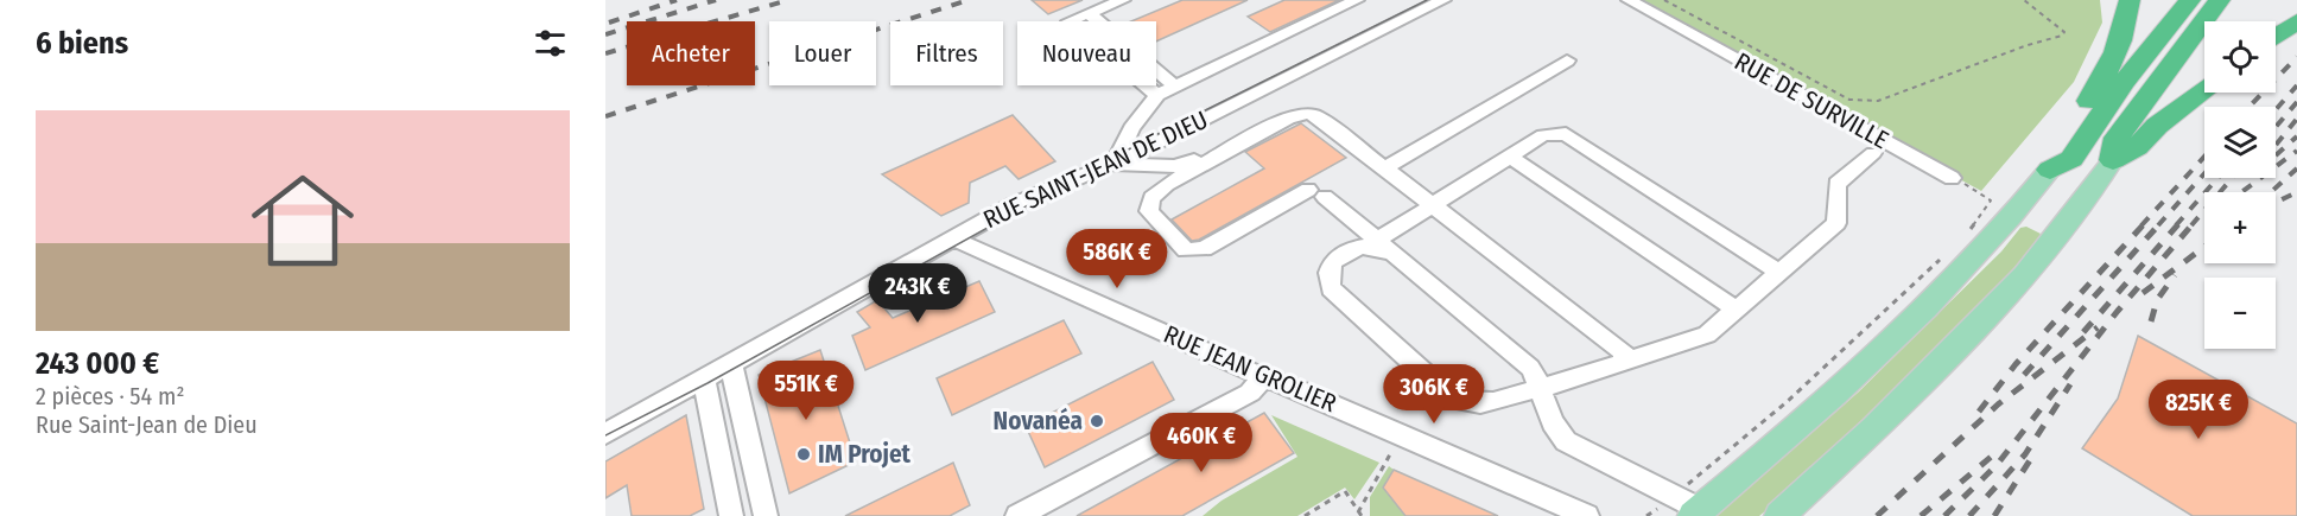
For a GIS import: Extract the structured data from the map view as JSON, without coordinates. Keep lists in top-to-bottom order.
{
  "streets": {
    "street": ["RUE DE SURVILLE", "RUE SAINT-JEAN DE DIEU", "RUE JEAN GROLIER"]
  },
  "crossings": [
    ["RUE SAINT-JEAN DE DIEU", "RUE JEAN GROLIER"]
  ],
  "places": ["Novanéa", "IM Projet"],
  "page": {
    "heading": "6 biens",
    "map_buttons": ["+", "−"],
    "chip": [
      "Acheter",
      "Louer",
      "Filtres",
      "Nouveau"
    ],
    "list": [
      {
        "name": "243 000 €",
        "note": "2 pièces · 54 m² · Rue Saint-Jean de Dieu"
      }
    ],
    "price": [
      "586K €",
      "243K €",
      "551K €",
      "306K €",
      "825K €",
      "460K €"
    ]
  }
}
